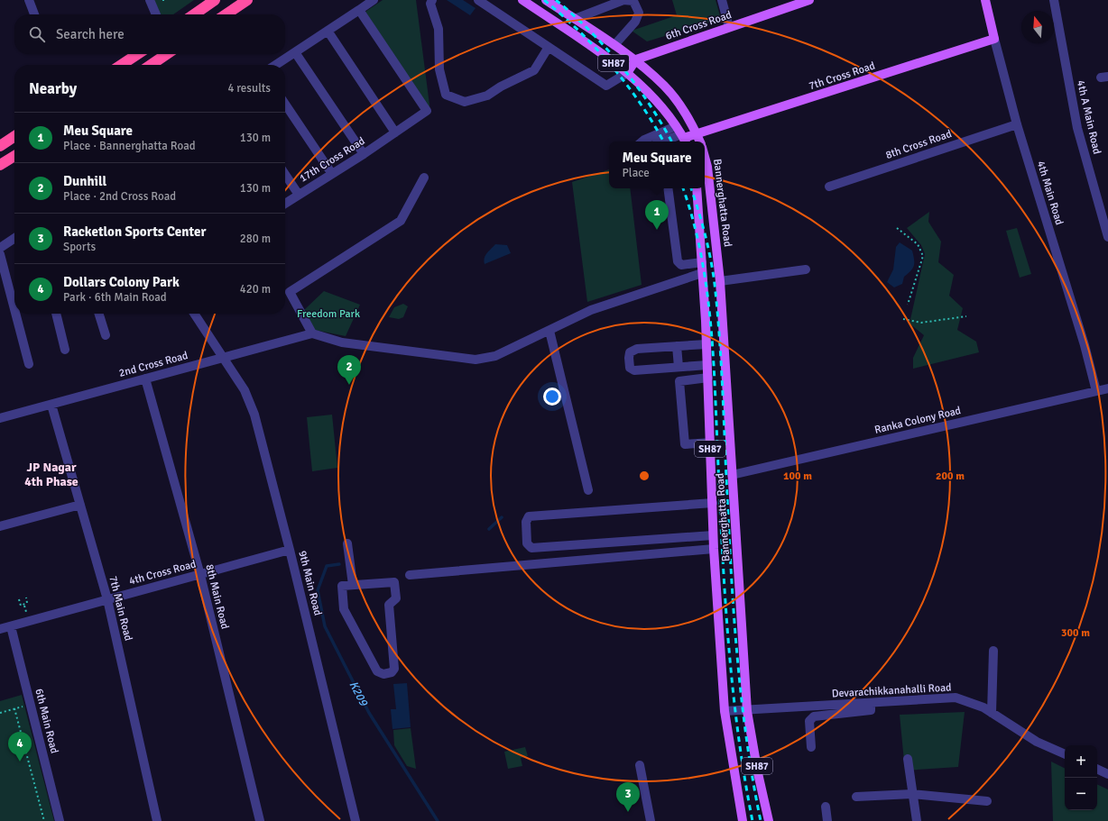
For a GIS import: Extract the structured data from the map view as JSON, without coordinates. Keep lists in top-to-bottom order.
{
  "streets": {
    "main road": [
      "6th Cross Road",
      "SH87",
      "7th Cross Road",
      "4th Main Road",
      "Bannerghatta Road"
    ],
    "street": [
      "4th A Main Road",
      "8th Cross Road",
      "17th Cross Road",
      "2nd Cross Road",
      "Ranka Colony Road",
      "4th Cross Road",
      "9th Main Road",
      "8th Main Road",
      "7th Main Road",
      "Devarachikkanahalli Road",
      "6th Main Road"
    ]
  },
  "crossings": [
    ["6th Cross Road", "SH87"],
    ["SH87", "7th Cross Road"],
    ["7th Cross Road", "4th Main Road"],
    ["8th Cross Road", "4th Main Road"],
    ["4th Main Road", "Ranka Colony Road"],
    ["Bannerghatta Road", "Ranka Colony Road"],
    ["Bannerghatta Road", "Devarachikkanahalli Road"],
    ["2nd Cross Road", "9th Main Road"],
    ["2nd Cross Road", "8th Main Road"],
    ["2nd Cross Road", "7th Main Road"],
    ["4th Cross Road", "9th Main Road"],
    ["4th Cross Road", "8th Main Road"],
    ["4th Cross Road", "7th Main Road"],
    ["4th Cross Road", "6th Main Road"]
  ],
  "districts": ["JP Nagar 4th Phase"],
  "water": ["K209"],
  "parks": ["Freedom Park"],
  "north": "top",
  "page": {
    "search": "Search here",
    "heading": ["Nearby", "4 results"],
    "list": [
      {
        "mark": "1",
        "name": "Meu Square",
        "note": "Place · Bannerghatta Road",
        "value": "130 m"
      },
      {
        "mark": "2",
        "name": "Dunhill",
        "note": "Place · 2nd Cross Road",
        "value": "130 m"
      },
      {
        "mark": "3",
        "name": "Racketlon Sports Center",
        "note": "Sports",
        "value": "280 m"
      },
      {
        "mark": "4",
        "name": "Dollars Colony Park",
        "note": "Park · 6th Main Road",
        "value": "420 m"
      }
    ],
    "popup": ["Meu Square", "Place"],
    "pins": [
      "1",
      "2",
      "4",
      "3"
    ],
    "map_buttons": ["+", "−"]
  },
  "rings": ["100 m", "200 m", "300 m"]
}
